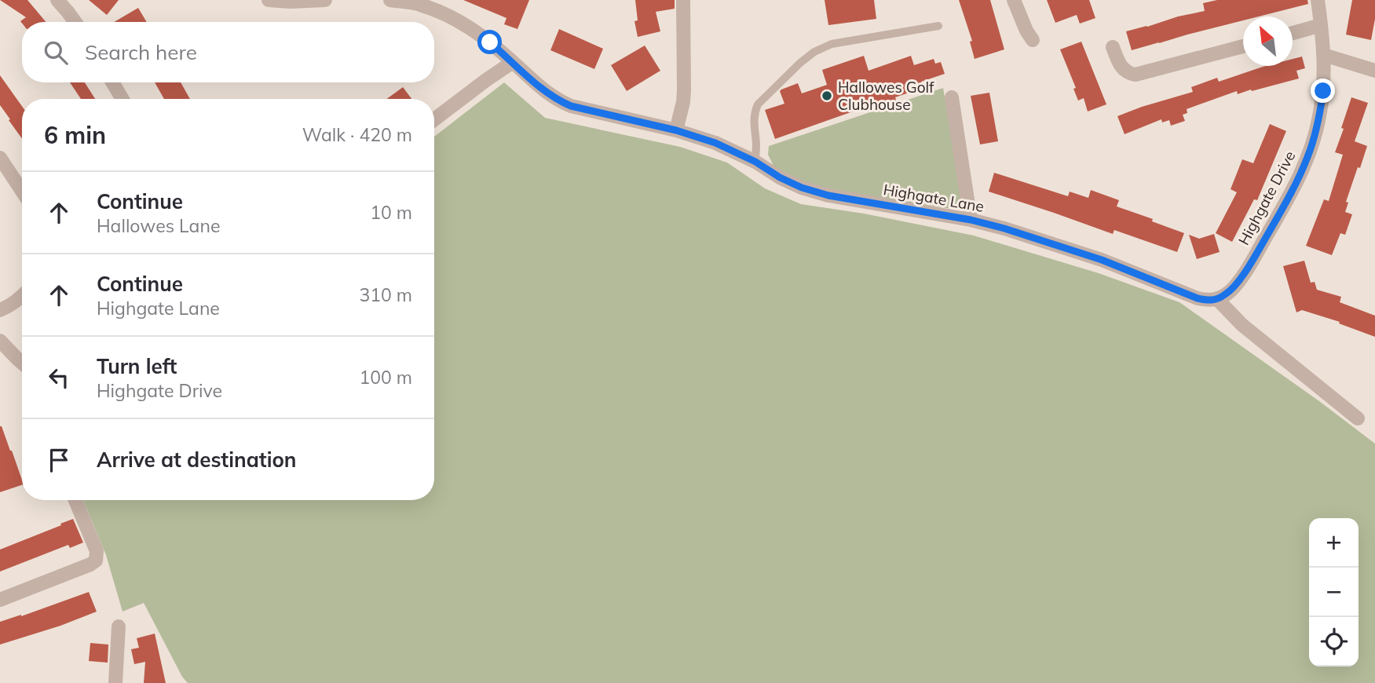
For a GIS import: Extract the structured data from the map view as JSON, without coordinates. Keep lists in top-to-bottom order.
{
  "streets": {
    "street": ["Highgate Lane", "Highgate Drive"]
  },
  "crossings": [
    ["Highgate Lane", "Highgate Drive"]
  ],
  "places": ["Hallowes Golf Clubhouse"],
  "north": "top left",
  "page": {
    "search": "Search here",
    "heading": ["6 min", "Walk · 420 m"],
    "list": [
      ["Continue", "Hallowes Lane", "10 m"],
      ["Continue", "Highgate Lane", "310 m"],
      ["Turn left", "Highgate Drive", "100 m"],
      "Arrive at destination"
    ],
    "map_buttons": ["+", "−"]
  }
}
